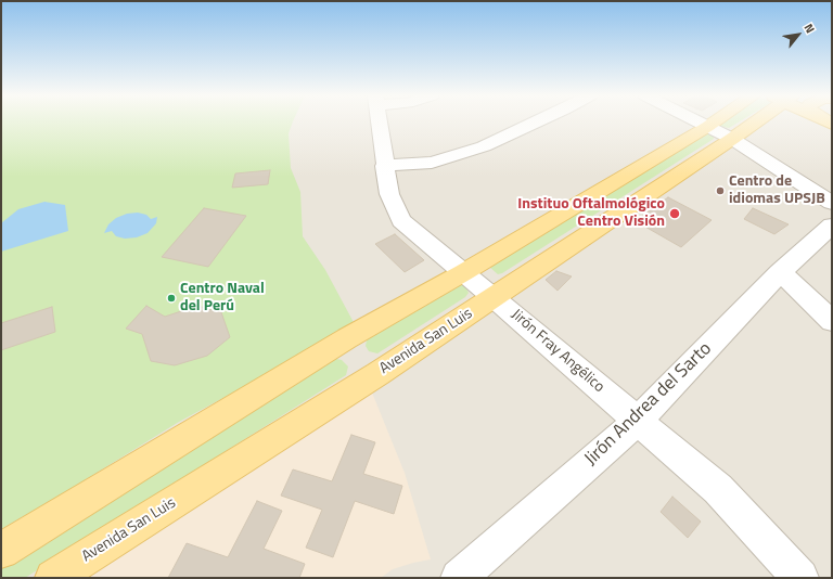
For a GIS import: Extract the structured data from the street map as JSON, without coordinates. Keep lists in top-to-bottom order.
{
  "streets": {
    "main road": ["Avenida San Luis"],
    "street": ["Jirón Fray Angélico", "Jirón Andrea del Sarto"]
  },
  "crossings": [
    ["Avenida San Luis", "Jirón Fray Angélico"],
    ["Jirón Fray Angélico", "Jirón Andrea del Sarto"]
  ],
  "places": ["Centro de idiomas UPSJB", "Instituo Oftalmológico Centro Visión", "Centro Naval del Perú"],
  "north": "top right"
}
